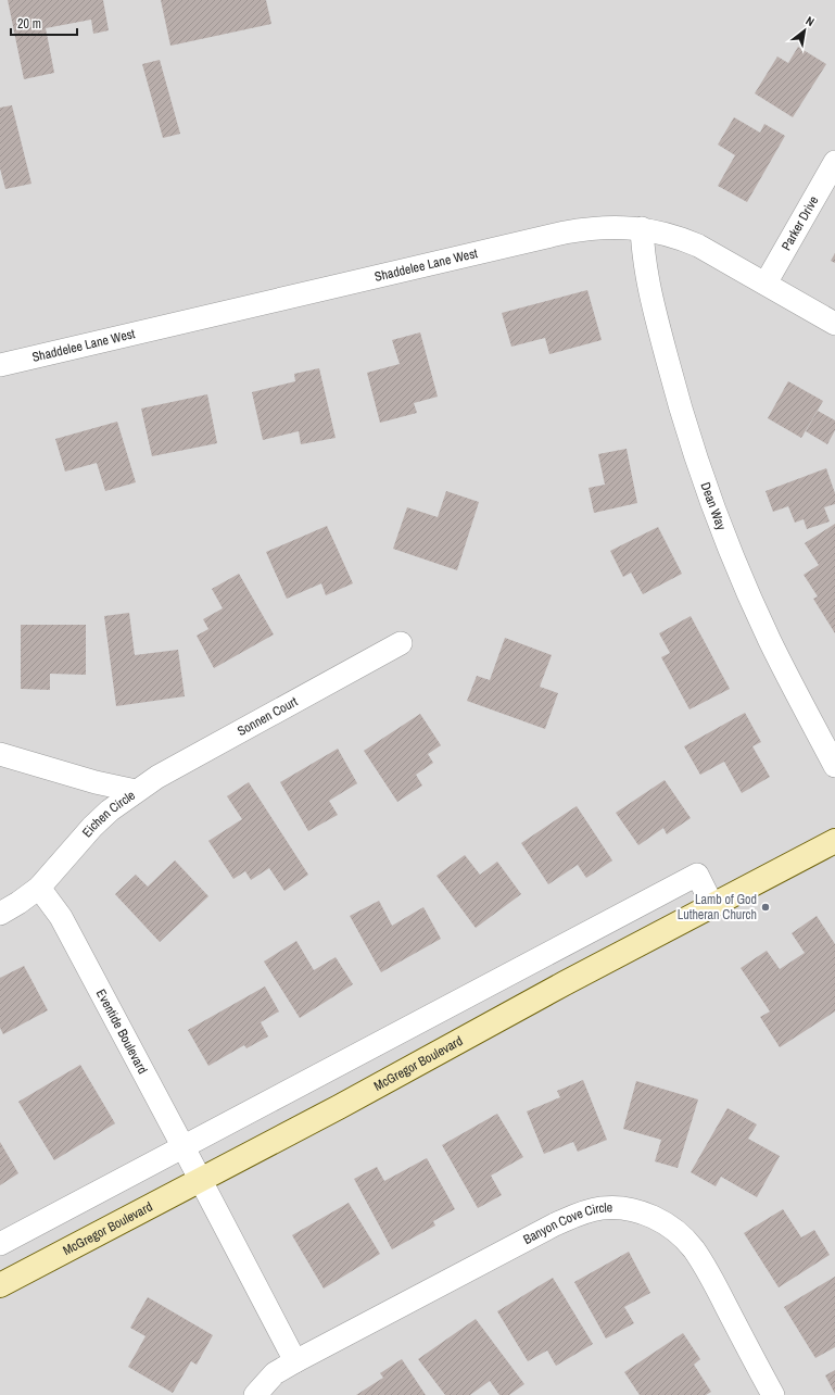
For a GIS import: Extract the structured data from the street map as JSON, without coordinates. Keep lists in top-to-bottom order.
{
  "streets": {
    "main road": ["McGregor Boulevard"],
    "street": [
      "Parker Drive",
      "Shaddelee Lane West",
      "Dean Way",
      "Sonnen Court",
      "Eichen Circle",
      "Eventide Boulevard",
      "Banyon Cove Circle"
    ]
  },
  "crossings": [
    ["Parker Drive", "Shaddelee Lane West"],
    ["Shaddelee Lane West", "Dean Way"],
    ["Sonnen Court", "Eichen Circle"],
    ["Eichen Circle", "Eventide Boulevard"],
    ["Eventide Boulevard", "McGregor Boulevard"]
  ],
  "places": ["Lamb of God Lutheran Church"],
  "scale_bar": "20 m",
  "north": "top right"
}
